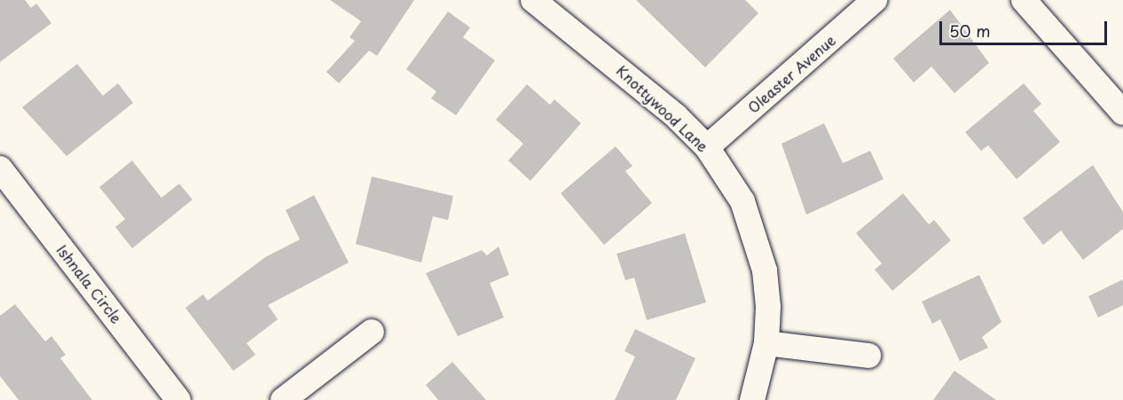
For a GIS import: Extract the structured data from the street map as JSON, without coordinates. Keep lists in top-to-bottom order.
{
  "streets": {
    "street": ["Oleaster Avenue", "Knottywood Lane", "Ishnala Circle"]
  },
  "crossings": [
    ["Oleaster Avenue", "Knottywood Lane"]
  ],
  "scale_bar": "50 m"
}
